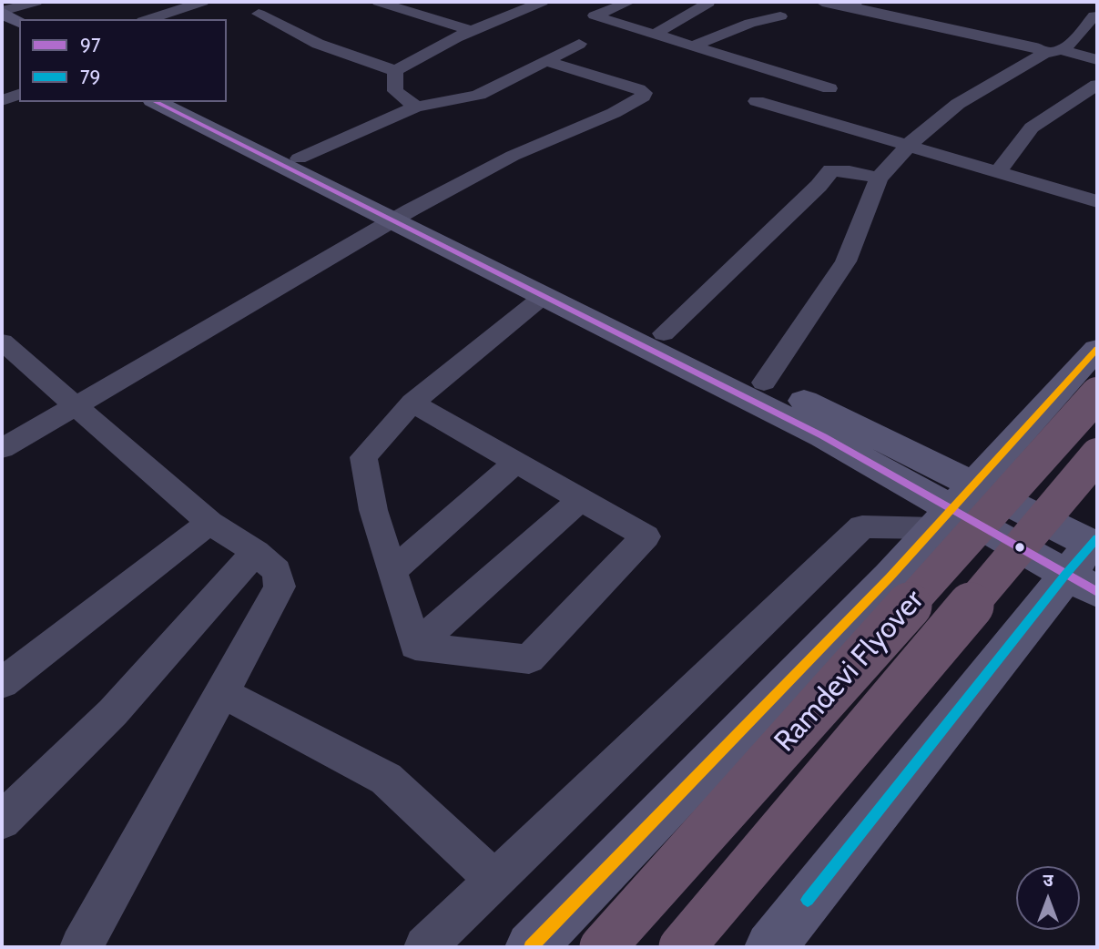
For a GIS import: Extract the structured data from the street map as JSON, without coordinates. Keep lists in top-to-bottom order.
{
  "streets": {
    "highway": ["Ramdevi Flyover"]
  },
  "lines": ["transit line 97", "transit line 79"],
  "legend": ["97", "79"],
  "north": "top"
}
